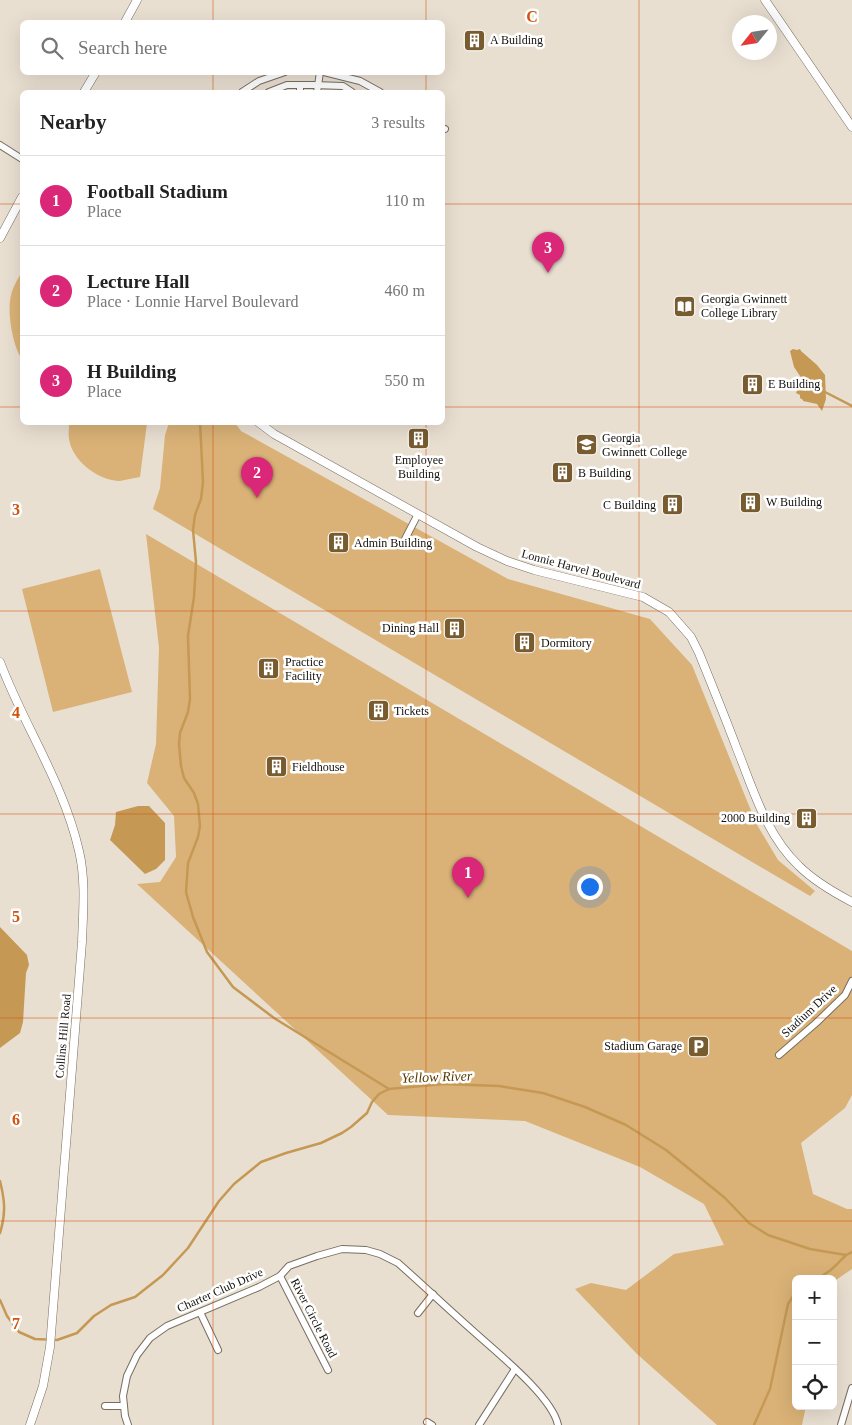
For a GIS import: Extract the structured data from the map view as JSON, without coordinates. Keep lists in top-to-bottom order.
{
  "streets": {
    "street": [
      "Lonnie Harvel Boulevard",
      "Stadium Drive",
      "Collins Hill Road",
      "Charter Club Drive",
      "River Circle Road"
    ]
  },
  "crossings": [
    ["Charter Club Drive", "River Circle Road"]
  ],
  "water": ["Yellow River"],
  "places": {
    "building": [
      "A Building",
      "E Building",
      "Employee Building",
      "B Building",
      "W Building",
      "C Building",
      "Admin Building",
      "Dining Hall",
      "Dormitory",
      "Practice Facility",
      "Tickets",
      "Fieldhouse",
      "2000 Building"
    ],
    "library": ["Georgia Gwinnett College Library"],
    "school or university": ["Georgia Gwinnett College"],
    "parking": ["Stadium Garage"]
  },
  "north": "bottom left",
  "page": {
    "search": "Search here",
    "heading": ["Nearby", "3 results"],
    "list": [
      {
        "mark": "1",
        "name": "Football Stadium",
        "note": "Place",
        "value": "110 m"
      },
      {
        "mark": "2",
        "name": "Lecture Hall",
        "note": "Place · Lonnie Harvel Boulevard",
        "value": "460 m"
      },
      {
        "mark": "3",
        "name": "H Building",
        "note": "Place",
        "value": "550 m"
      }
    ],
    "pins": ["3", "2", "1"],
    "map_buttons": ["+", "−"]
  },
  "grid": {
    "columns": ["C"],
    "rows": [
      "3",
      "4",
      "5",
      "6",
      "7"
    ]
  }
}
